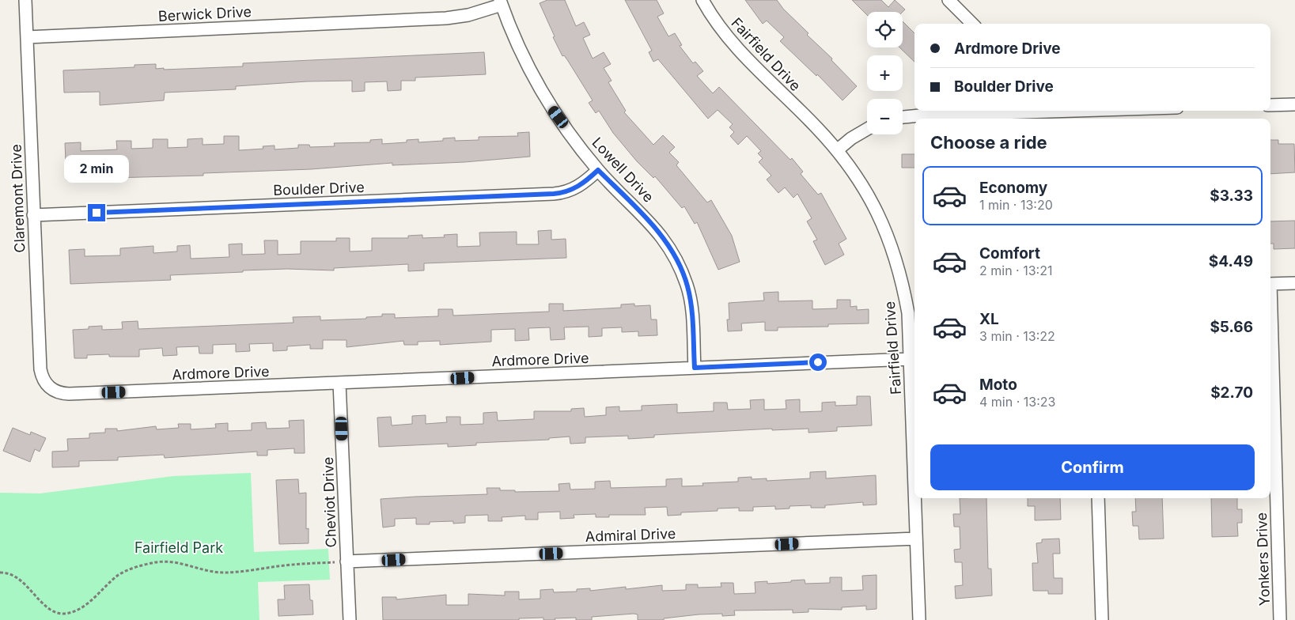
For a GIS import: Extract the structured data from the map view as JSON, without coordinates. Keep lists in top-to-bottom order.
{
  "streets": {
    "street": [
      "Berwick Drive",
      "Fairfield Drive",
      "Lowell Drive",
      "Boulder Drive",
      "Claremont Drive",
      "Ardmore Drive",
      "Cheviot Drive",
      "Admiral Drive",
      "Yonkers Drive"
    ]
  },
  "crossings": [
    ["Berwick Drive", "Lowell Drive"],
    ["Berwick Drive", "Claremont Drive"],
    ["Fairfield Drive", "Ardmore Drive"],
    ["Fairfield Drive", "Admiral Drive"],
    ["Lowell Drive", "Boulder Drive"],
    ["Lowell Drive", "Ardmore Drive"],
    ["Boulder Drive", "Claremont Drive"],
    ["Claremont Drive", "Ardmore Drive"],
    ["Ardmore Drive", "Cheviot Drive"],
    ["Cheviot Drive", "Admiral Drive"]
  ],
  "parks": ["Fairfield Park"],
  "page": {
    "map_buttons": ["+", "−"],
    "banner": ["Ardmore Drive", "Boulder Drive"],
    "heading": "Choose a ride",
    "bubble": "2 min",
    "list": [
      {
        "name": "Economy",
        "note": "1 min · 13:20",
        "value": "$3.33"
      },
      {
        "name": "Comfort",
        "note": "2 min · 13:21",
        "value": "$4.49"
      },
      {
        "name": "XL",
        "note": "3 min · 13:22",
        "value": "$5.66"
      },
      {
        "name": "Moto",
        "note": "4 min · 13:23",
        "value": "$2.70"
      }
    ],
    "buttons": "Confirm"
  }
}
